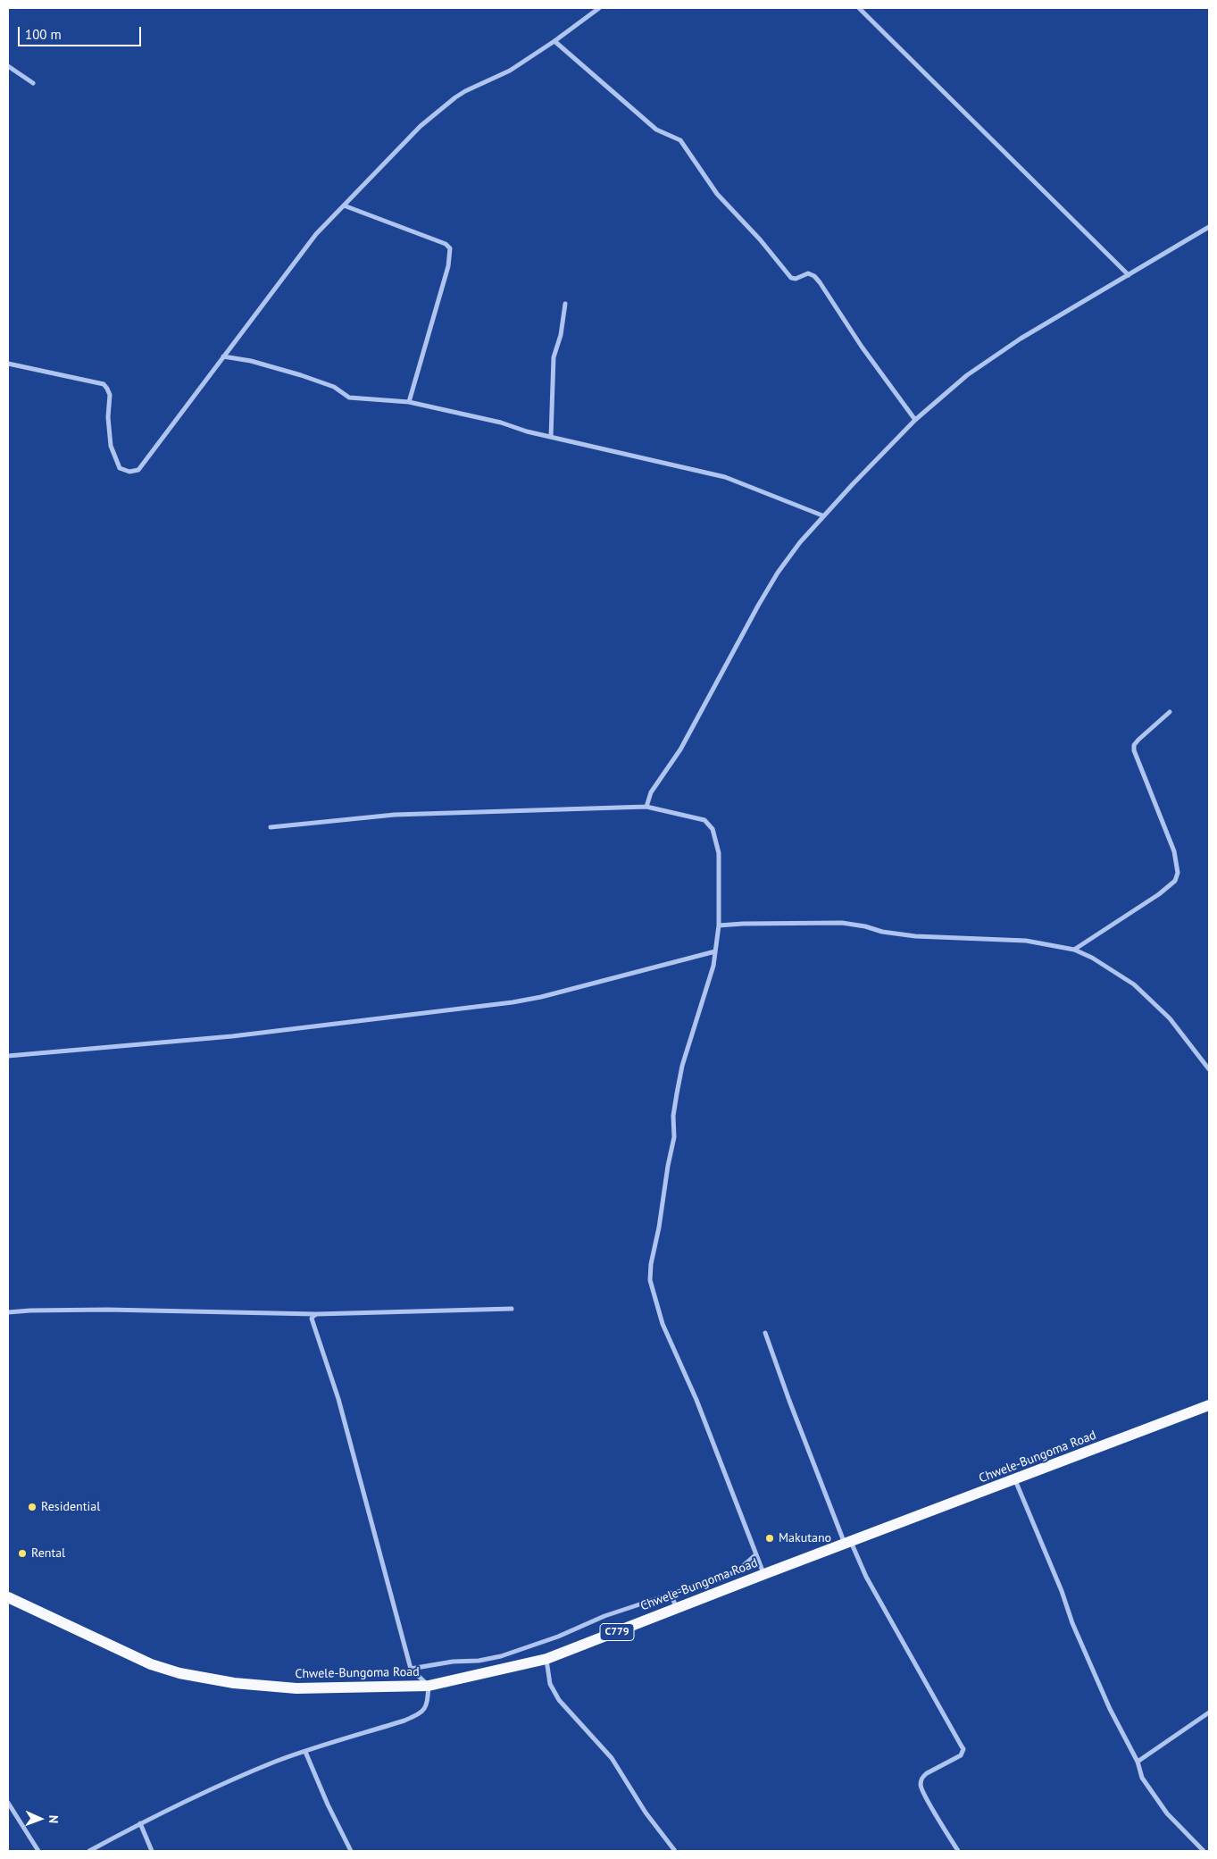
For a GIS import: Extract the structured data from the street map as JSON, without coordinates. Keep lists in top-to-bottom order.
{
  "streets": {
    "main road": ["Chwele-Bungoma Road", "C779"]
  },
  "places": ["Residential", "Makutano", "Rental"],
  "scale_bar": "100 m",
  "north": "right"
}
